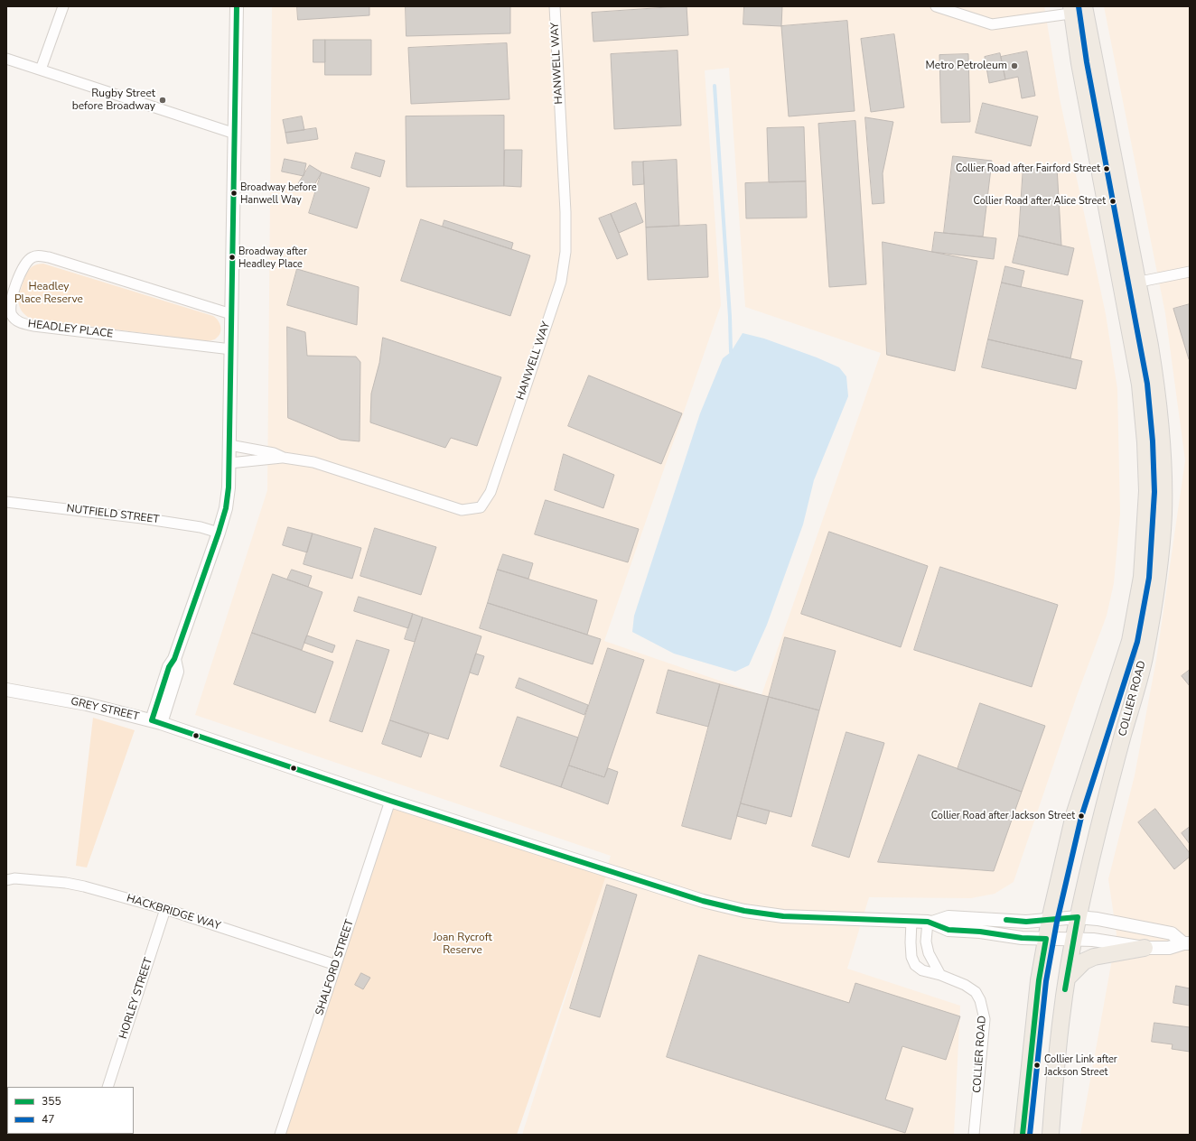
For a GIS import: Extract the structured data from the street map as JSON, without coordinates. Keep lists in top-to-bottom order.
{
  "streets": {
    "main road": ["COLLIER ROAD"],
    "street": [
      "HANWELL WAY",
      "HEADLEY PLACE",
      "NUTFIELD STREET",
      "GREY STREET",
      "HACKBRIDGE WAY",
      "SHALFORD STREET",
      "HORLEY STREET"
    ]
  },
  "crossings": [
    ["COLLIER ROAD", "GREY STREET"],
    ["GREY STREET", "SHALFORD STREET"],
    ["HACKBRIDGE WAY", "SHALFORD STREET"],
    ["HACKBRIDGE WAY", "HORLEY STREET"]
  ],
  "parks": ["Headley Place Reserve", "Joan Rycroft Reserve"],
  "places": [
    "Metro Petroleum",
    "Rugby Street before Broadway",
    "Collier Road after Fairford Street",
    "Broadway before Hanwell Way",
    "Collier Road after Alice Street",
    "Broadway after Headley Place",
    "Collier Road after Jackson Street",
    "Collier Link after Jackson Street"
  ],
  "lines": ["transit line 355", "transit line 47"],
  "legend": ["355", "47"]
}
